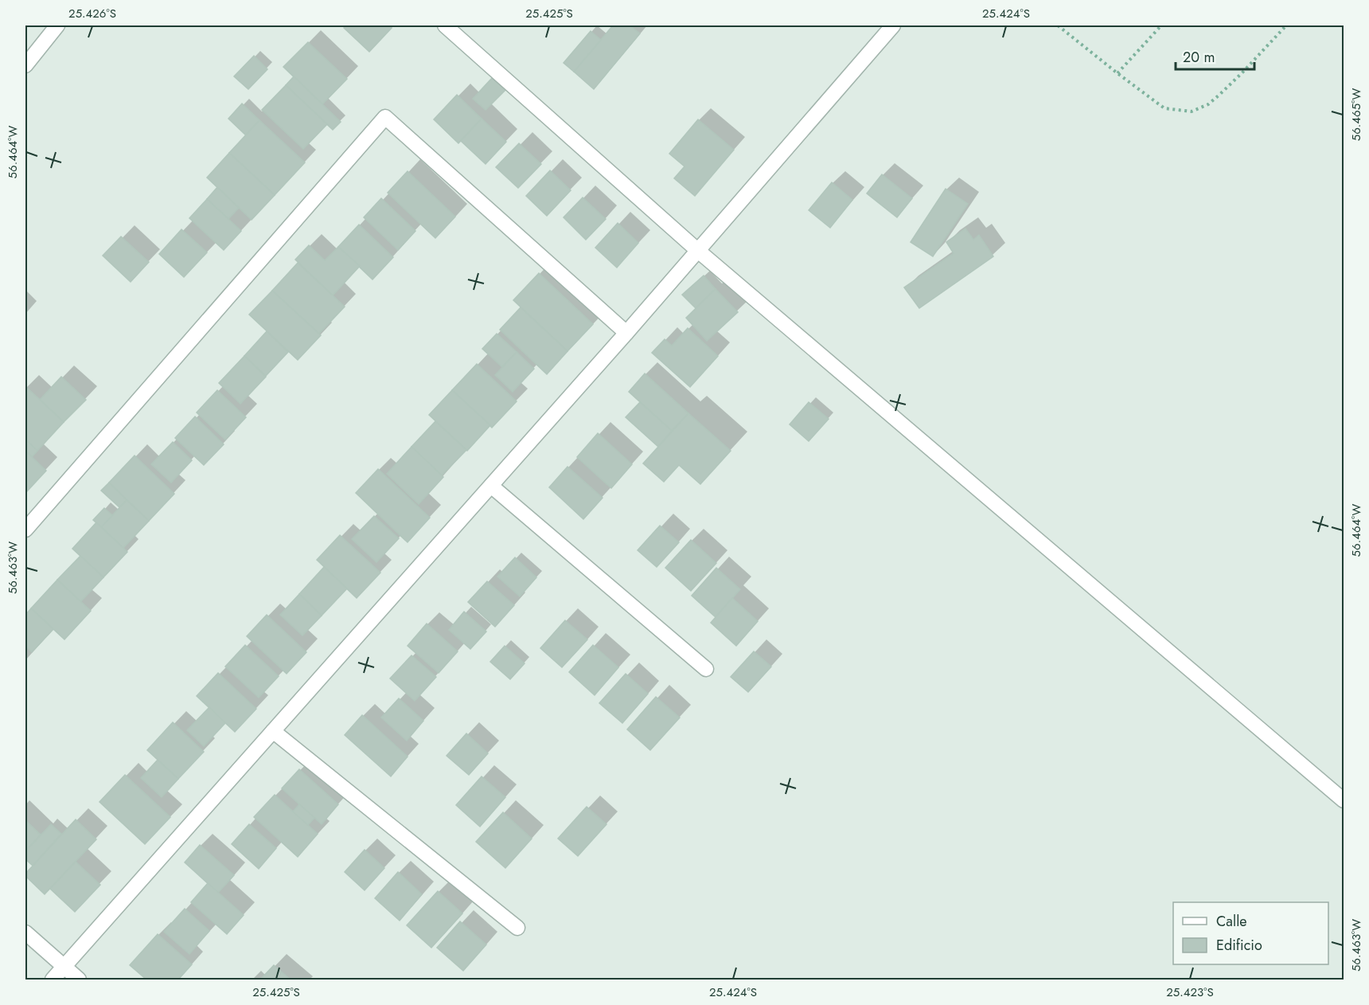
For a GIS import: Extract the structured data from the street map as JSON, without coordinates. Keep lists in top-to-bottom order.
{
  "legend": ["Calle", "Edificio"],
  "scale_bar": "20 m",
  "coordinates": [
    "25.426°S",
    "25.425°S",
    "25.424°S",
    "56.465°W",
    "56.464°W",
    "56.463°W",
    "25.423°S"
  ]
}
